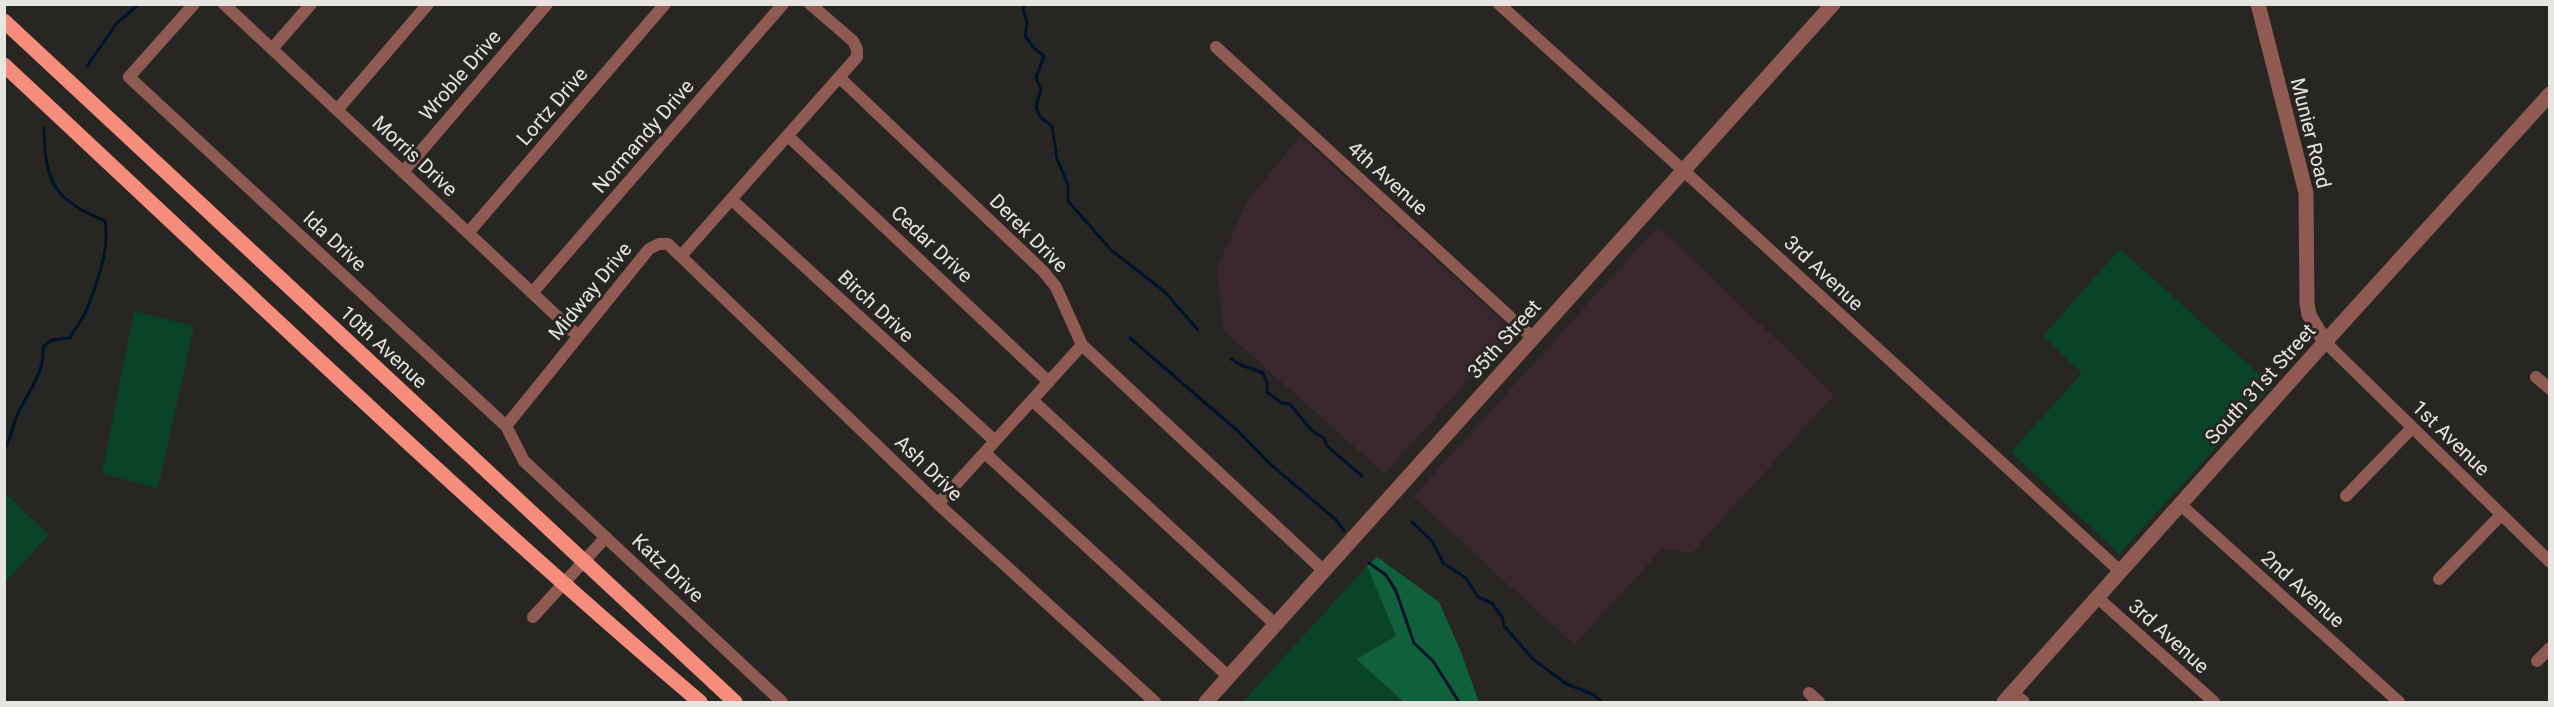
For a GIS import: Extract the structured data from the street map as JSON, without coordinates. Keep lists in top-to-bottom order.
{
  "streets": {
    "main road": ["10th Avenue"],
    "street": [
      "Wroble Drive",
      "Lortz Drive",
      "Munier Road",
      "Normandy Drive",
      "Morris Drive",
      "4th Avenue",
      "Derek Drive",
      "Ida Drive",
      "Cedar Drive",
      "3rd Avenue",
      "Midway Drive",
      "Birch Drive",
      "35th Street",
      "South 31st Street",
      "1st Avenue",
      "Ash Drive",
      "Katz Drive",
      "2nd Avenue"
    ]
  },
  "crossings": [
    ["Wroble Drive", "Morris Drive"],
    ["Lortz Drive", "Morris Drive"],
    ["Munier Road", "South 31st Street"],
    ["Munier Road", "1st Avenue"],
    ["Normandy Drive", "Morris Drive"],
    ["Morris Drive", "Midway Drive"],
    ["4th Avenue", "35th Street"],
    ["Derek Drive", "35th Street"],
    ["Ida Drive", "Midway Drive"],
    ["3rd Avenue", "35th Street"],
    ["3rd Avenue", "South 31st Street"],
    ["Midway Drive", "Ash Drive"],
    ["10th Avenue", "Katz Drive"],
    ["South 31st Street", "1st Avenue"],
    ["South 31st Street", "2nd Avenue"]
  ]
}
